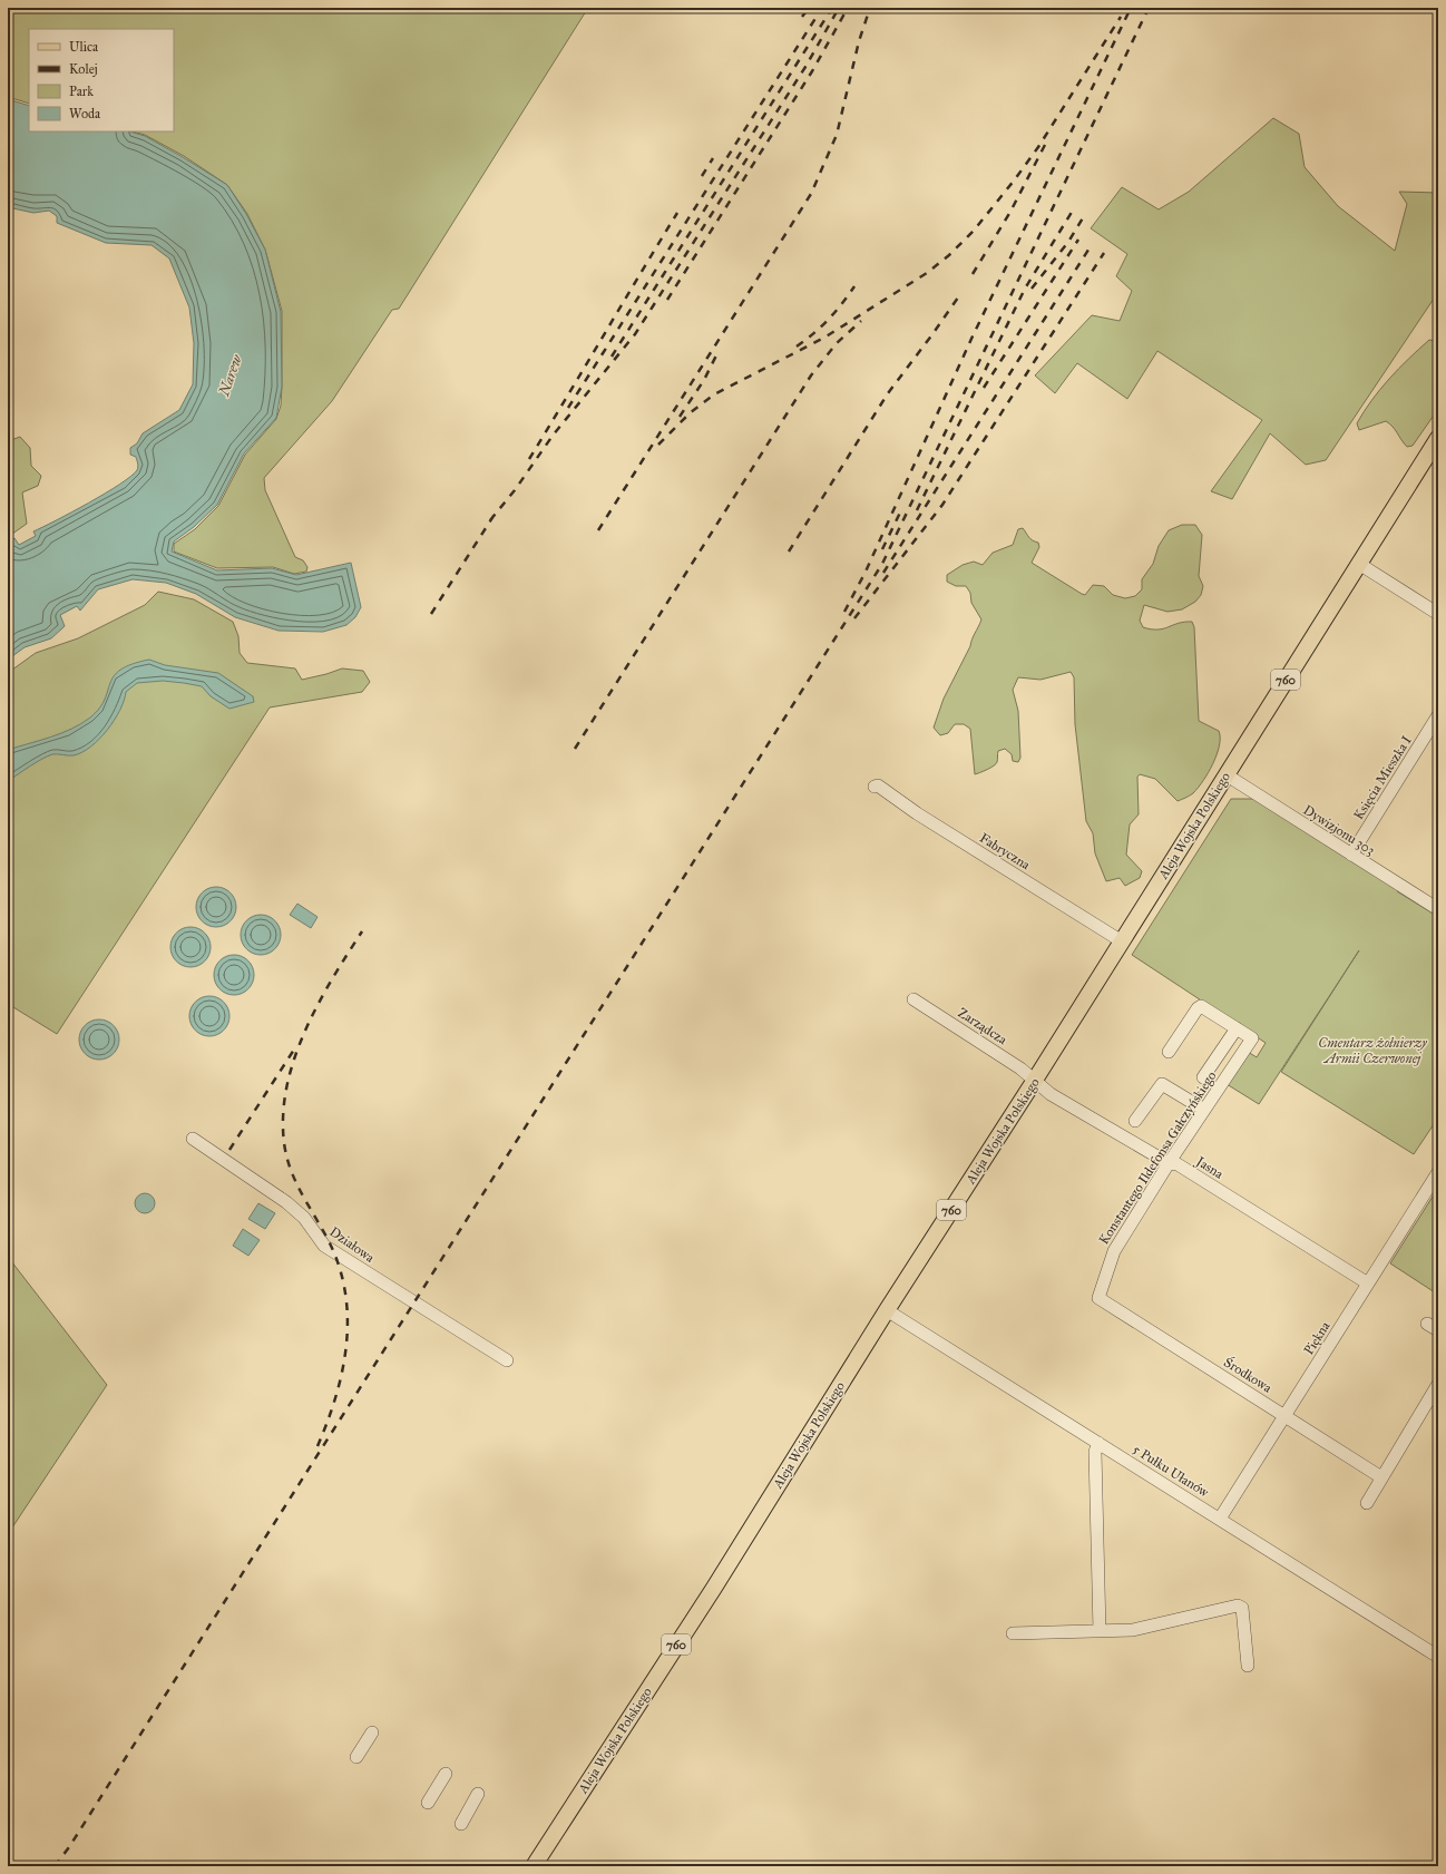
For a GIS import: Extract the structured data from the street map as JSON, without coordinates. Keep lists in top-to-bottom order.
{
  "streets": {
    "main road": ["760", "Aleja Wojska Polskiego"],
    "street": [
      "Księcia Mieszka I",
      "Dywizjonu 303",
      "Fabryczna",
      "Zarządcza",
      "Konstantego Ildefonsa Gałczyńskiego",
      "Jasna",
      "Działowa",
      "Piękna",
      "Środkowa",
      "5 Pułku Ułanów"
    ]
  },
  "crossings": [
    ["Księcia Mieszka I", "Dywizjonu 303"],
    ["Aleja Wojska Polskiego", "Dywizjonu 303"],
    ["Aleja Wojska Polskiego", "Fabryczna"],
    ["Aleja Wojska Polskiego", "Zarządcza"],
    ["Aleja Wojska Polskiego", "Jasna"],
    ["Aleja Wojska Polskiego", "5 Pułku Ułanów"],
    ["Zarządcza", "Jasna"],
    ["Konstantego Ildefonsa Gałczyńskiego", "Jasna"],
    ["Konstantego Ildefonsa Gałczyńskiego", "Środkowa"],
    ["Jasna", "Piękna"],
    ["Piękna", "Środkowa"],
    ["Piękna", "5 Pułku Ułanów"]
  ],
  "water": ["Narew"],
  "parks": ["Cmentarz żołnierzy Armii Czerwonej"],
  "legend": [
    "Ulica",
    "Kolej",
    "Park",
    "Woda"
  ]
}
